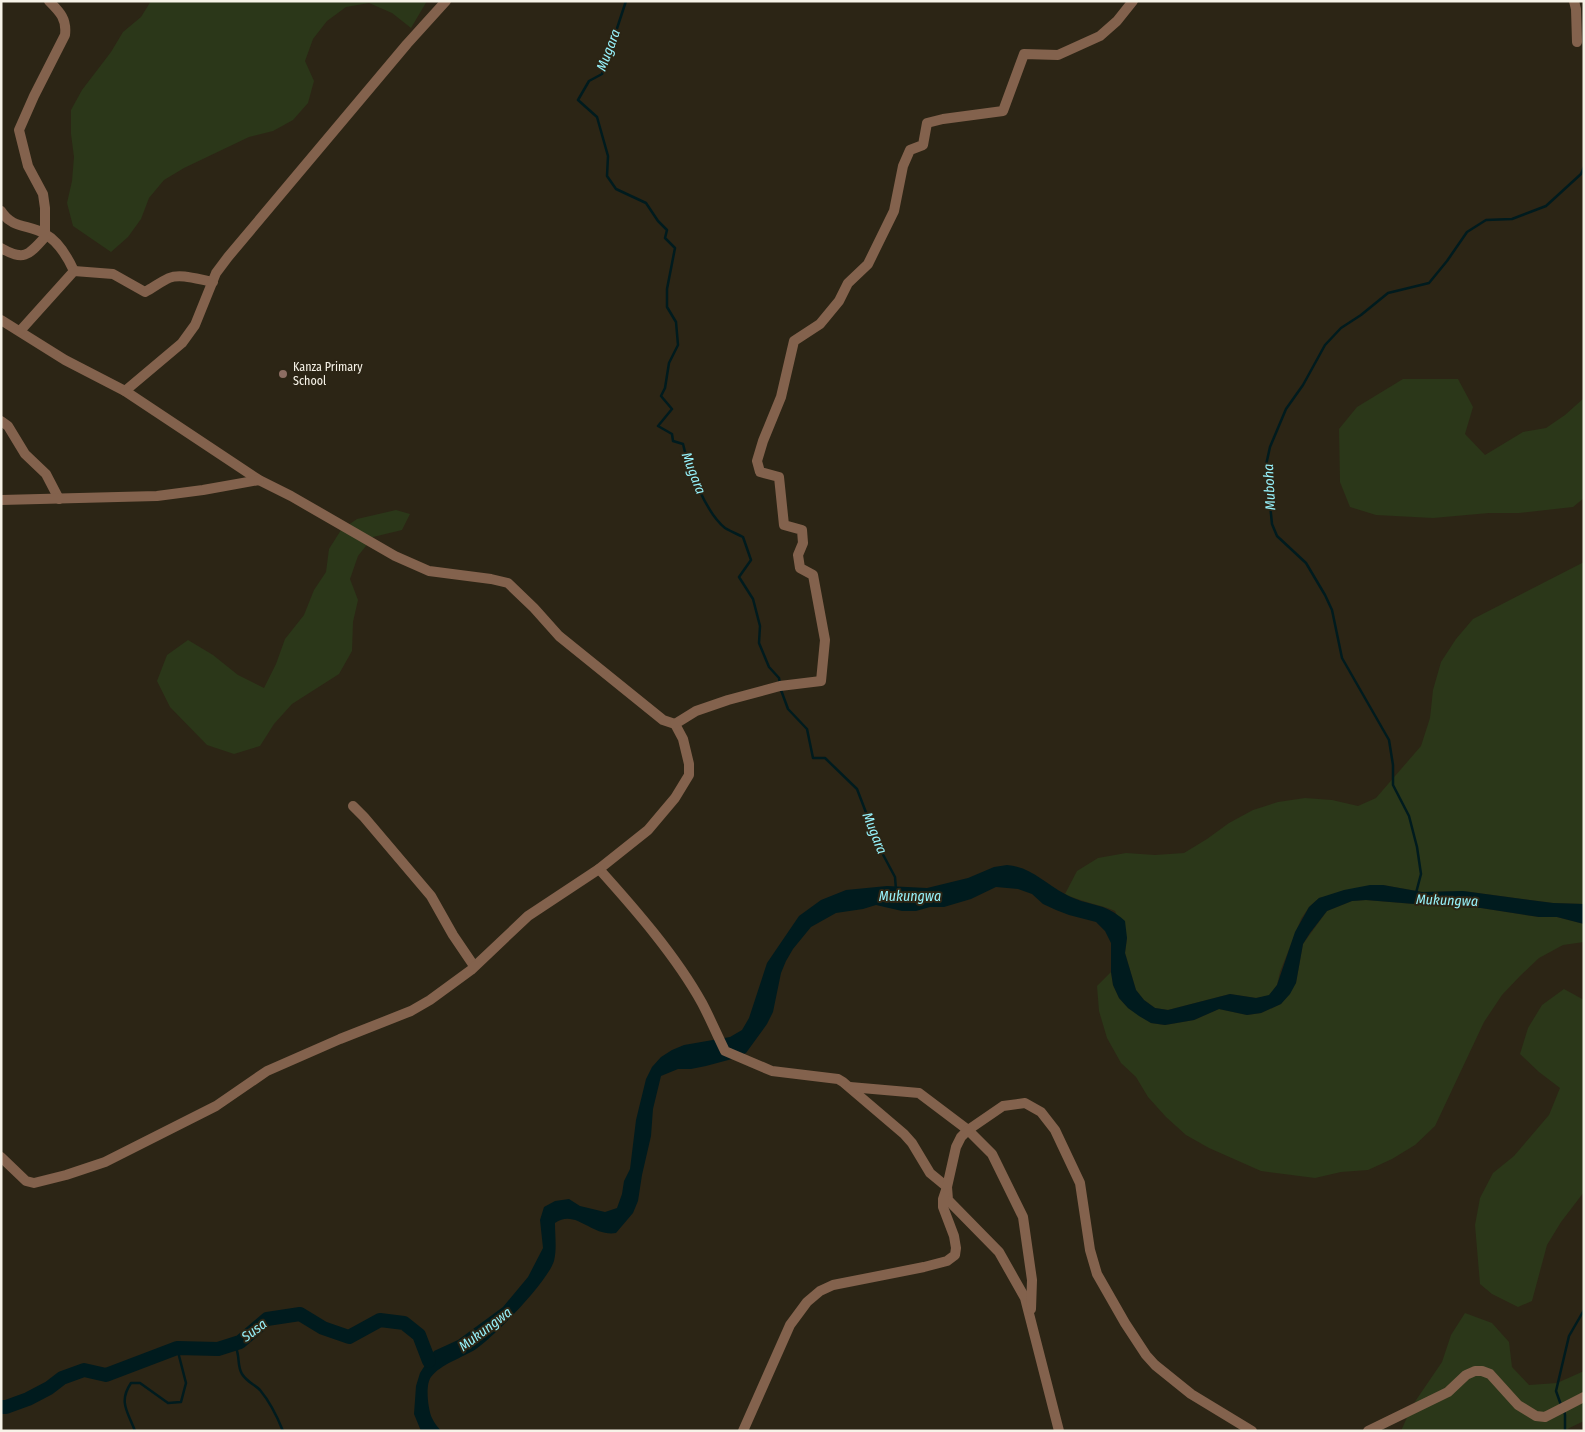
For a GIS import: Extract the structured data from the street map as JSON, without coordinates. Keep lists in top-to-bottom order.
{
  "water": [
    "Mugara",
    "Muboha",
    "Mukungwa",
    "Susa"
  ],
  "places": ["Kanza Primary School"]
}
